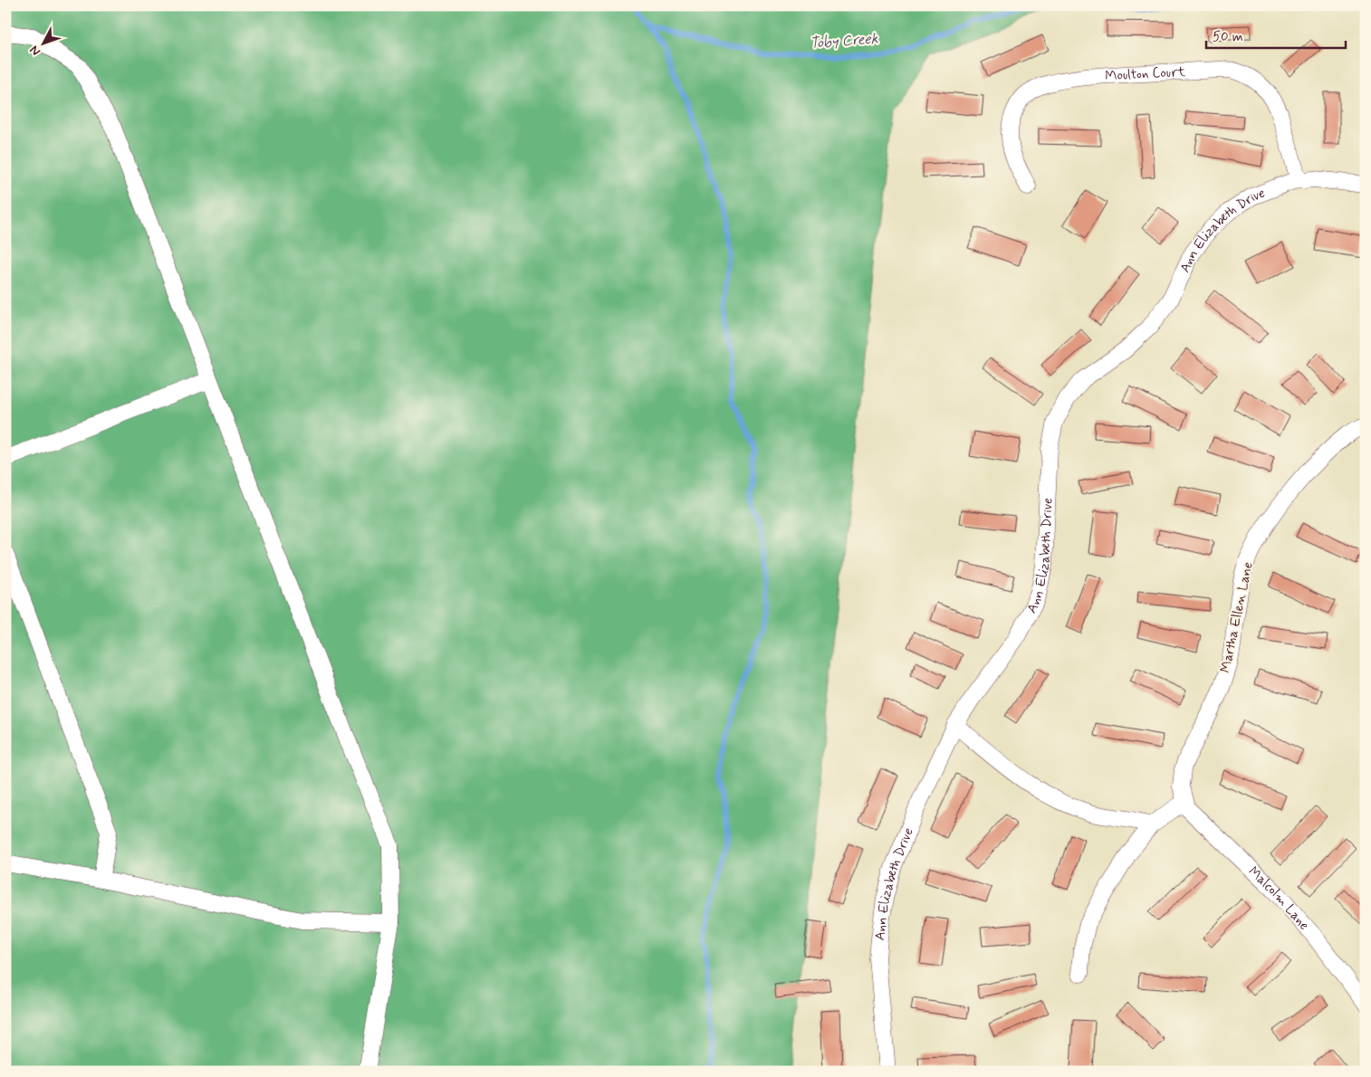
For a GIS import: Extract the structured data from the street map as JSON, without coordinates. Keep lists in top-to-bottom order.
{
  "streets": {
    "street": [
      "Moulton Court",
      "Ann Elizabeth Drive",
      "Martha Ellen Lane",
      "Malcolm Lane"
    ]
  },
  "crossings": [
    ["Moulton Court", "Ann Elizabeth Drive"],
    ["Martha Ellen Lane", "Malcolm Lane"]
  ],
  "water": ["Toby Creek"],
  "scale_bar": "50 m",
  "north": "bottom left"
}
